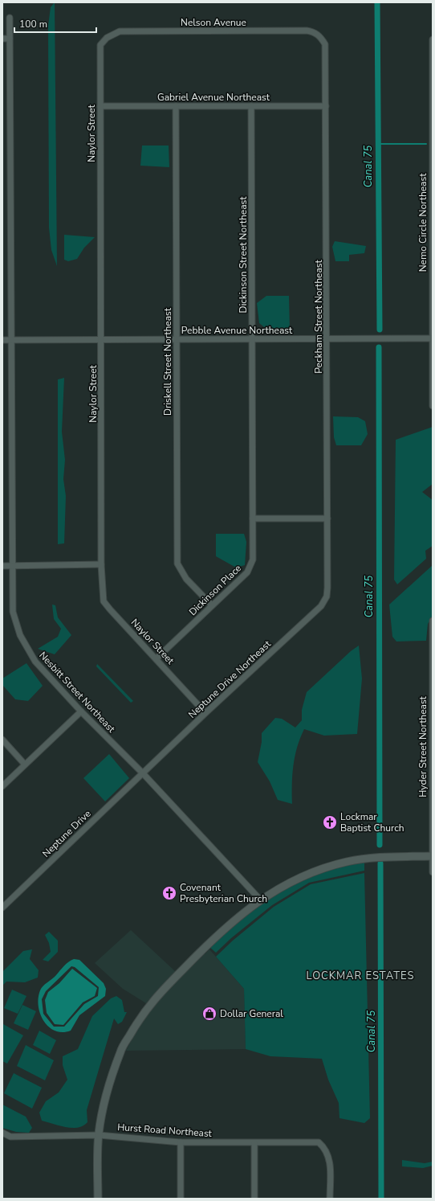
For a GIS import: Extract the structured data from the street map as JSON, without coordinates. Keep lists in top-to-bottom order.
{
  "streets": {
    "street": [
      "Nelson Avenue",
      "Gabriel Avenue Northeast",
      "Naylor Street",
      "Nemo Circle Northeast",
      "Dickinson Street Northeast",
      "Peckham Street Northeast",
      "Pebble Avenue Northeast",
      "Driskell Street Northeast",
      "Dickinson Place",
      "Neptune Drive Northeast",
      "Nesbitt Street Northeast",
      "Hyder Street Northeast",
      "Neptune Drive",
      "Hurst Road Northeast"
    ]
  },
  "crossings": [
    ["Nelson Avenue", "Naylor Street"],
    ["Nelson Avenue", "Peckham Street Northeast"],
    ["Gabriel Avenue Northeast", "Naylor Street"],
    ["Gabriel Avenue Northeast", "Dickinson Street Northeast"],
    ["Gabriel Avenue Northeast", "Peckham Street Northeast"],
    ["Gabriel Avenue Northeast", "Driskell Street Northeast"],
    ["Naylor Street", "Pebble Avenue Northeast"],
    ["Naylor Street", "Dickinson Place"],
    ["Naylor Street", "Neptune Drive Northeast"],
    ["Nemo Circle Northeast", "Pebble Avenue Northeast"],
    ["Dickinson Street Northeast", "Pebble Avenue Northeast"],
    ["Dickinson Street Northeast", "Dickinson Place"],
    ["Peckham Street Northeast", "Pebble Avenue Northeast"],
    ["Peckham Street Northeast", "Neptune Drive Northeast"],
    ["Pebble Avenue Northeast", "Driskell Street Northeast"],
    ["Pebble Avenue Northeast", "Nesbitt Street Northeast"],
    ["Driskell Street Northeast", "Dickinson Place"],
    ["Neptune Drive Northeast", "Nesbitt Street Northeast"],
    ["Neptune Drive Northeast", "Neptune Drive"],
    ["Nesbitt Street Northeast", "Neptune Drive"]
  ],
  "districts": ["LOCKMAR ESTATES"],
  "water": ["Canal 75"],
  "places": {
    "church": ["Lockmar Baptist Church", "Covenant Presbyterian Church"],
    "shop": ["Dollar General"]
  },
  "scale_bar": "100 m"
}
